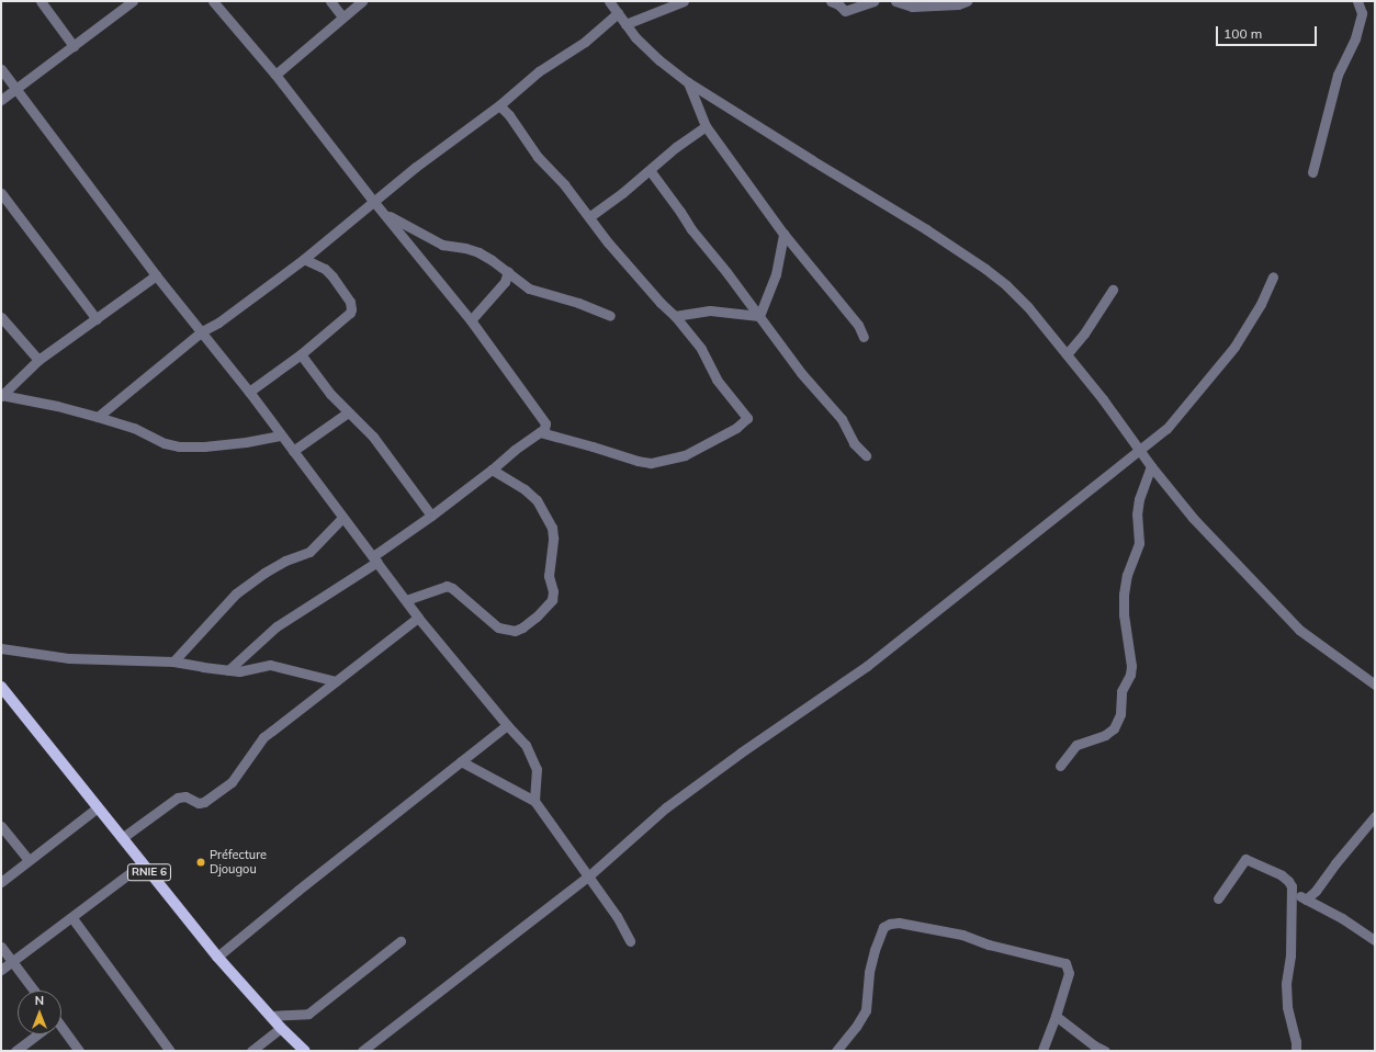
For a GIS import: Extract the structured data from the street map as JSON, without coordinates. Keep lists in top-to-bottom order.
{
  "streets": {
    "main road": ["RNIE 6"]
  },
  "places": ["Préfecture Djougou"],
  "scale_bar": "100 m",
  "north": "top"
}
